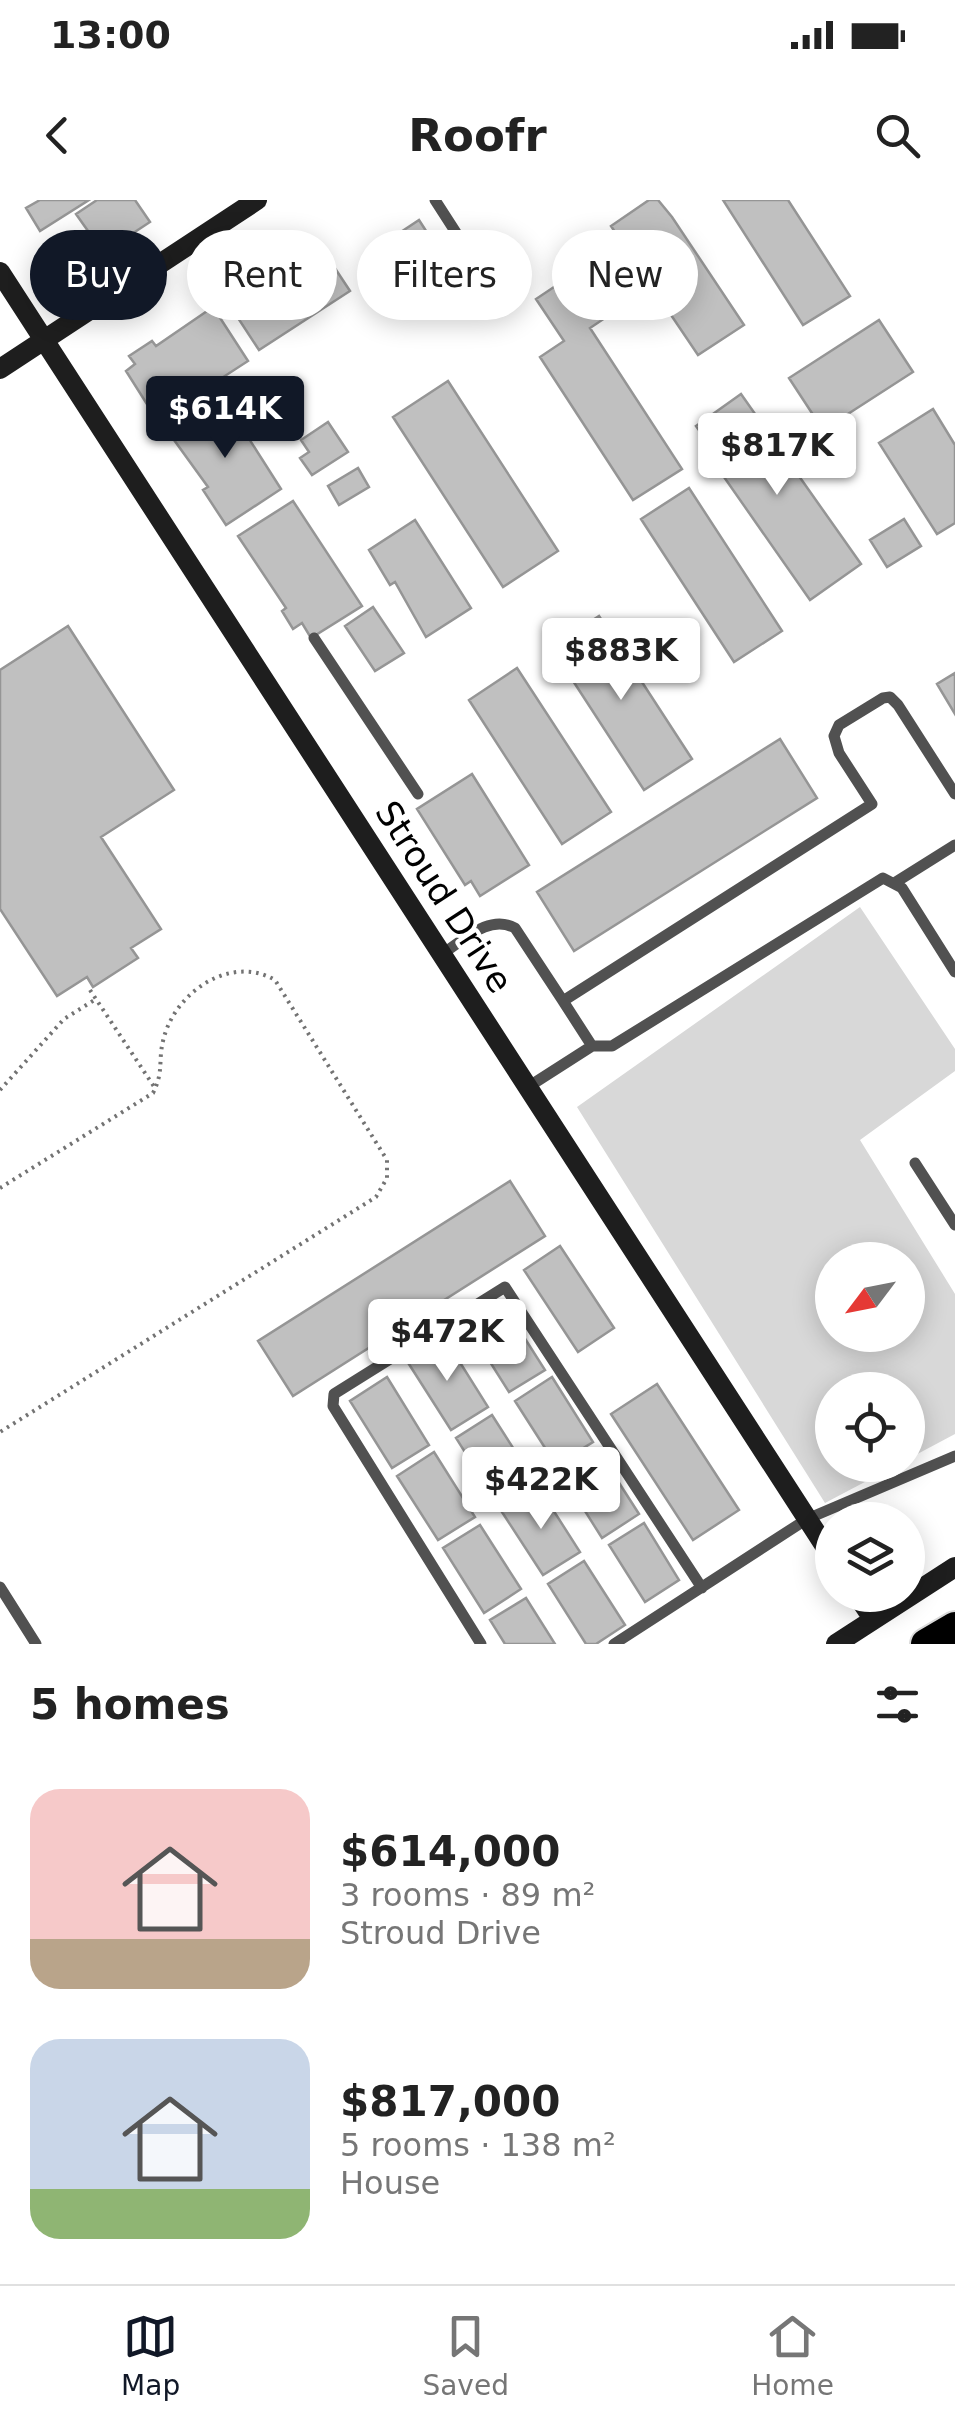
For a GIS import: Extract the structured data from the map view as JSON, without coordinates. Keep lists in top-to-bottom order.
{
  "streets": {
    "street": ["Stroud Drive"]
  },
  "north": "bottom left",
  "page": {
    "status": "13:00",
    "header": "Roofr",
    "chip": [
      "Buy",
      "Rent",
      "Filters",
      "New"
    ],
    "price": [
      "$614K",
      "$817K",
      "$883K",
      "$472K",
      "$422K"
    ],
    "heading": "5 homes",
    "list": [
      {
        "name": "$614,000",
        "note": "3 rooms · 89 m² · Stroud Drive"
      },
      {
        "name": "$817,000",
        "note": "5 rooms · 138 m² · House"
      }
    ],
    "tabs": ["Map", "Saved", "Home"]
  }
}
